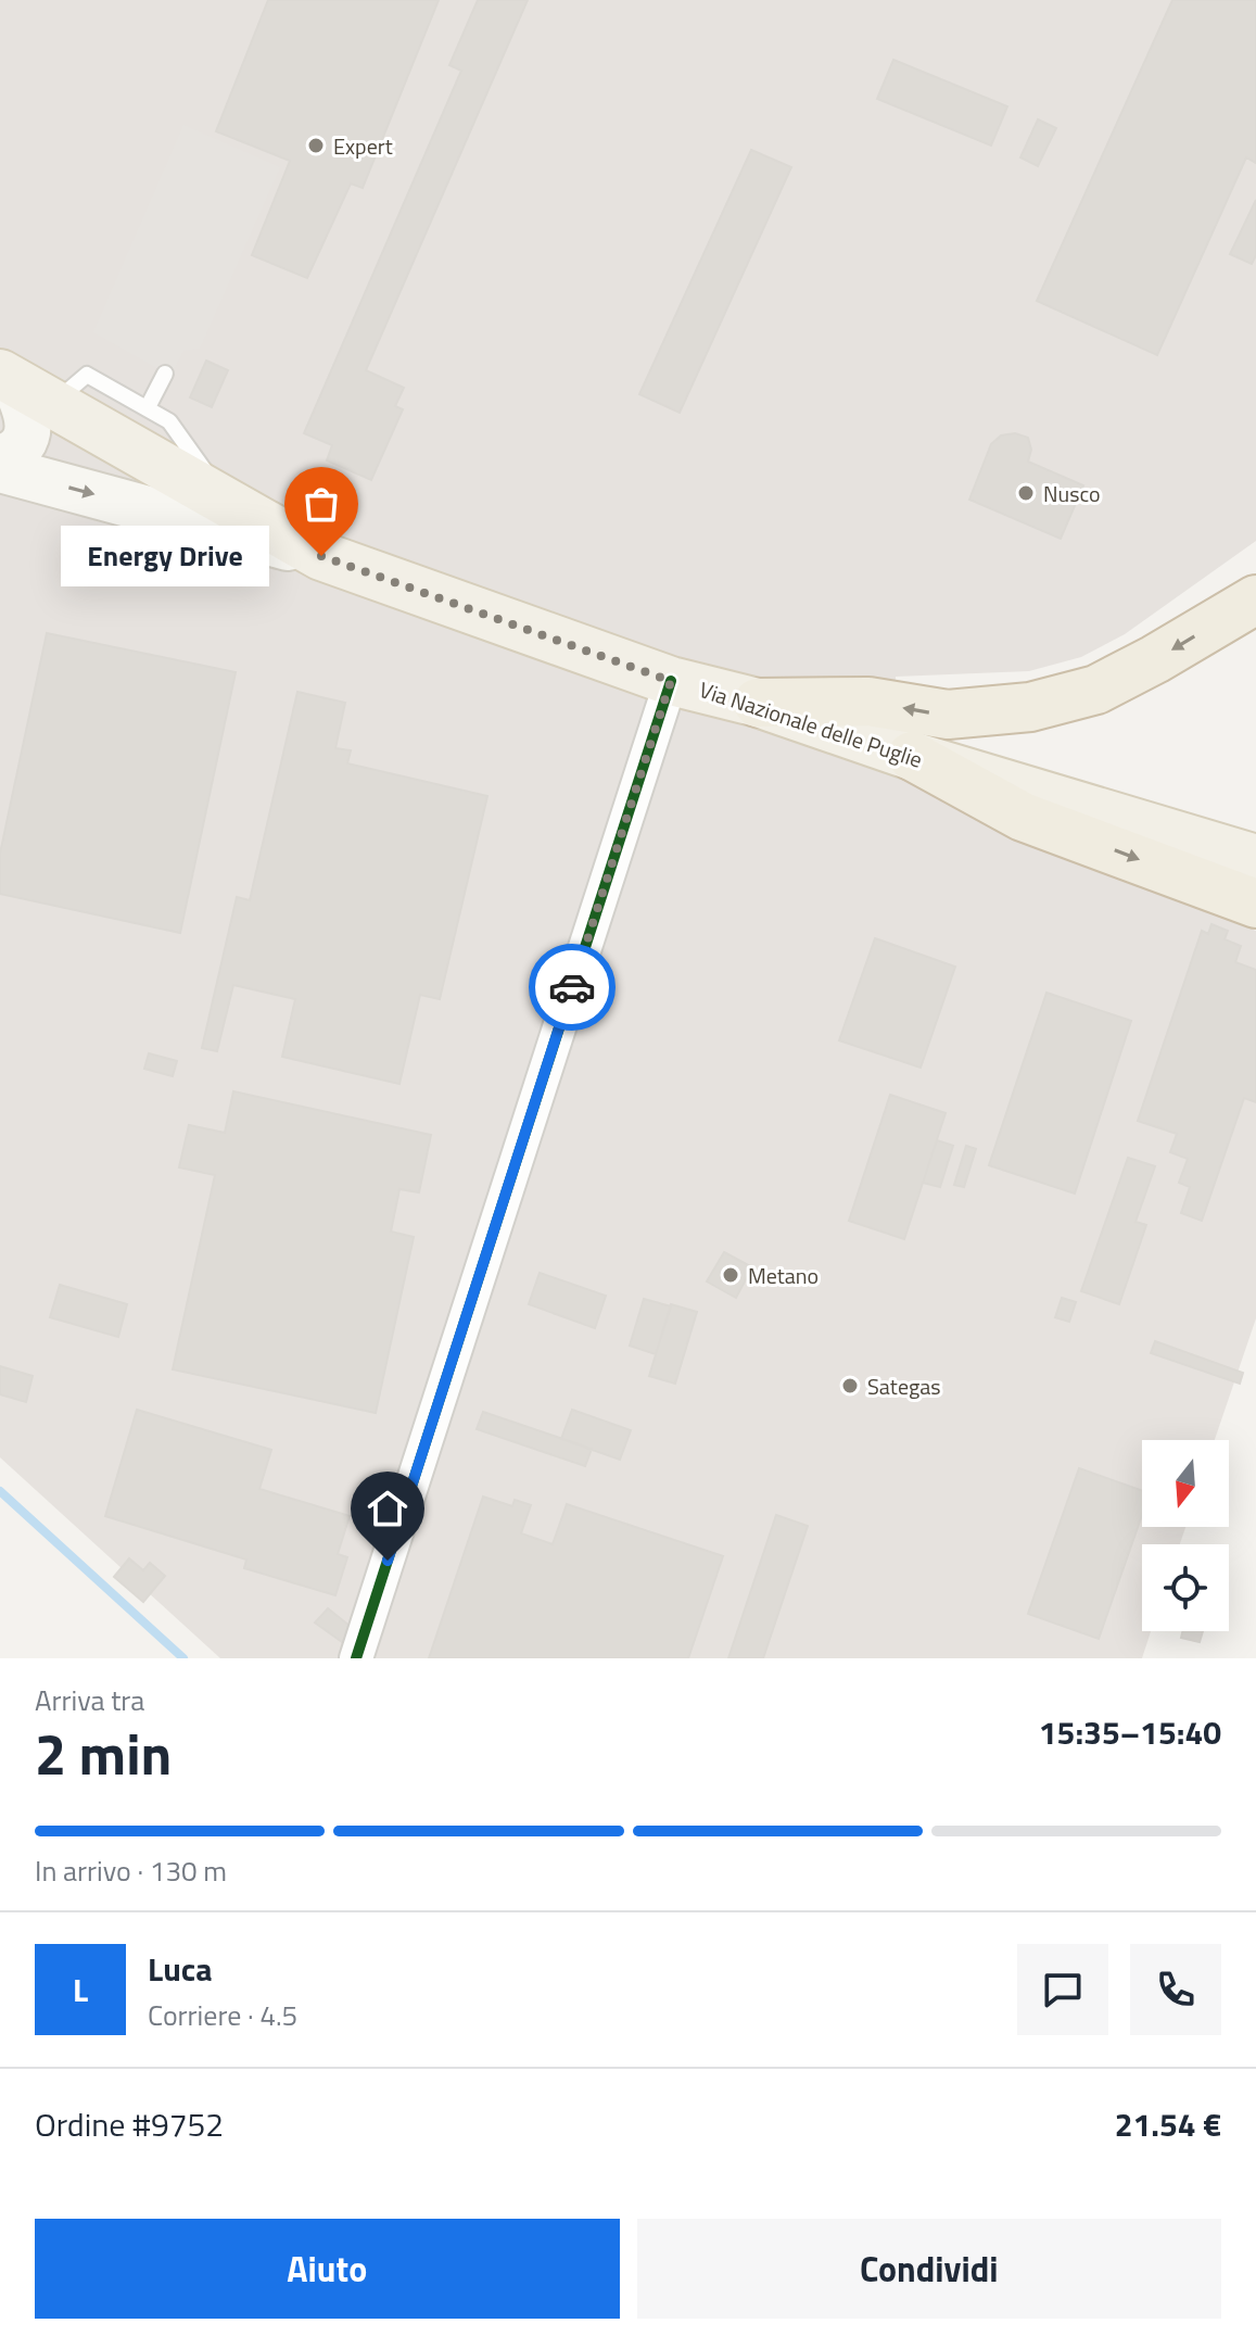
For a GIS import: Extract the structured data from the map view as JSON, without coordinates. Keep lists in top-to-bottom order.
{
  "streets": {
    "main road": ["Via Nazionale delle Puglie"]
  },
  "places": [
    "Expert",
    "Nusco",
    "Energy Drive",
    "Metano",
    "Sategas"
  ],
  "north": "bottom",
  "page": {
    "bubble": "Energy Drive",
    "heading": ["2 min", "Arriva tra", "15:35–15:40"],
    "panel": [
      "Luca",
      "Corriere · 4.5",
      "Ordine #9752",
      "21.54 €"
    ],
    "bar": "In arrivo · 130 m",
    "round": "L",
    "buttons": ["Aiuto", "Condividi"]
  }
}
